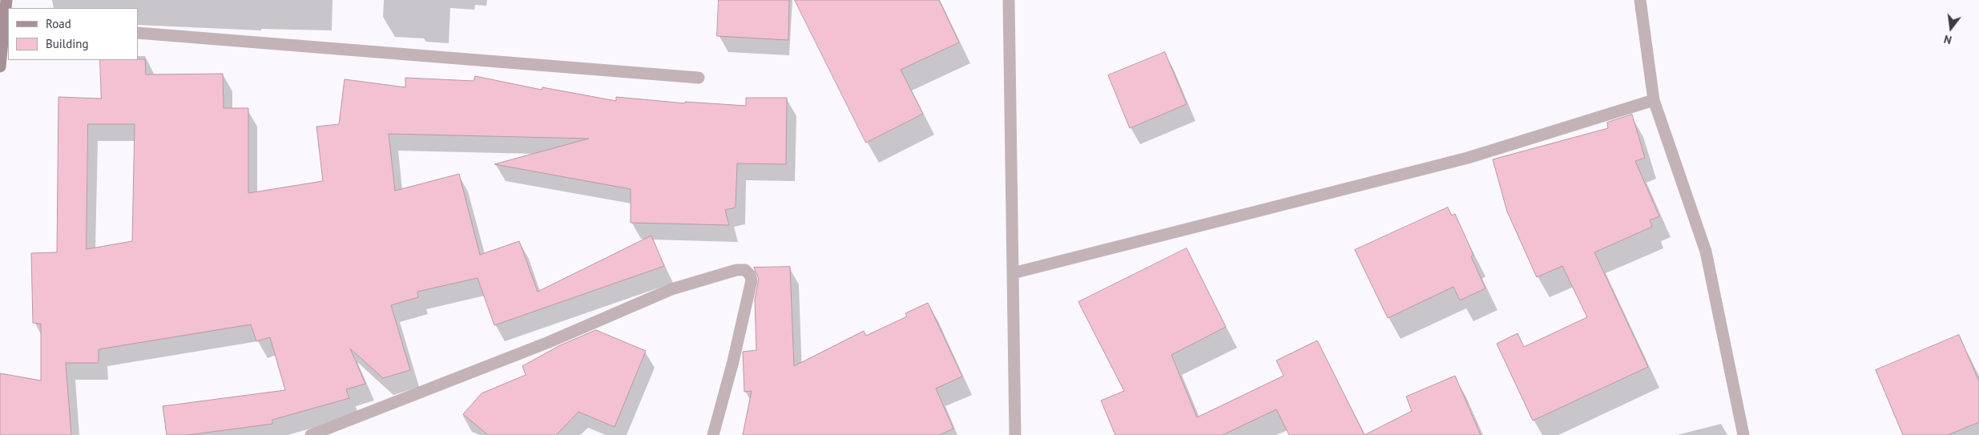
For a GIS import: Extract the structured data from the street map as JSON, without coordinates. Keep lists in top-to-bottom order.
{
  "legend": ["Road", "Building"],
  "north": "bottom"
}
